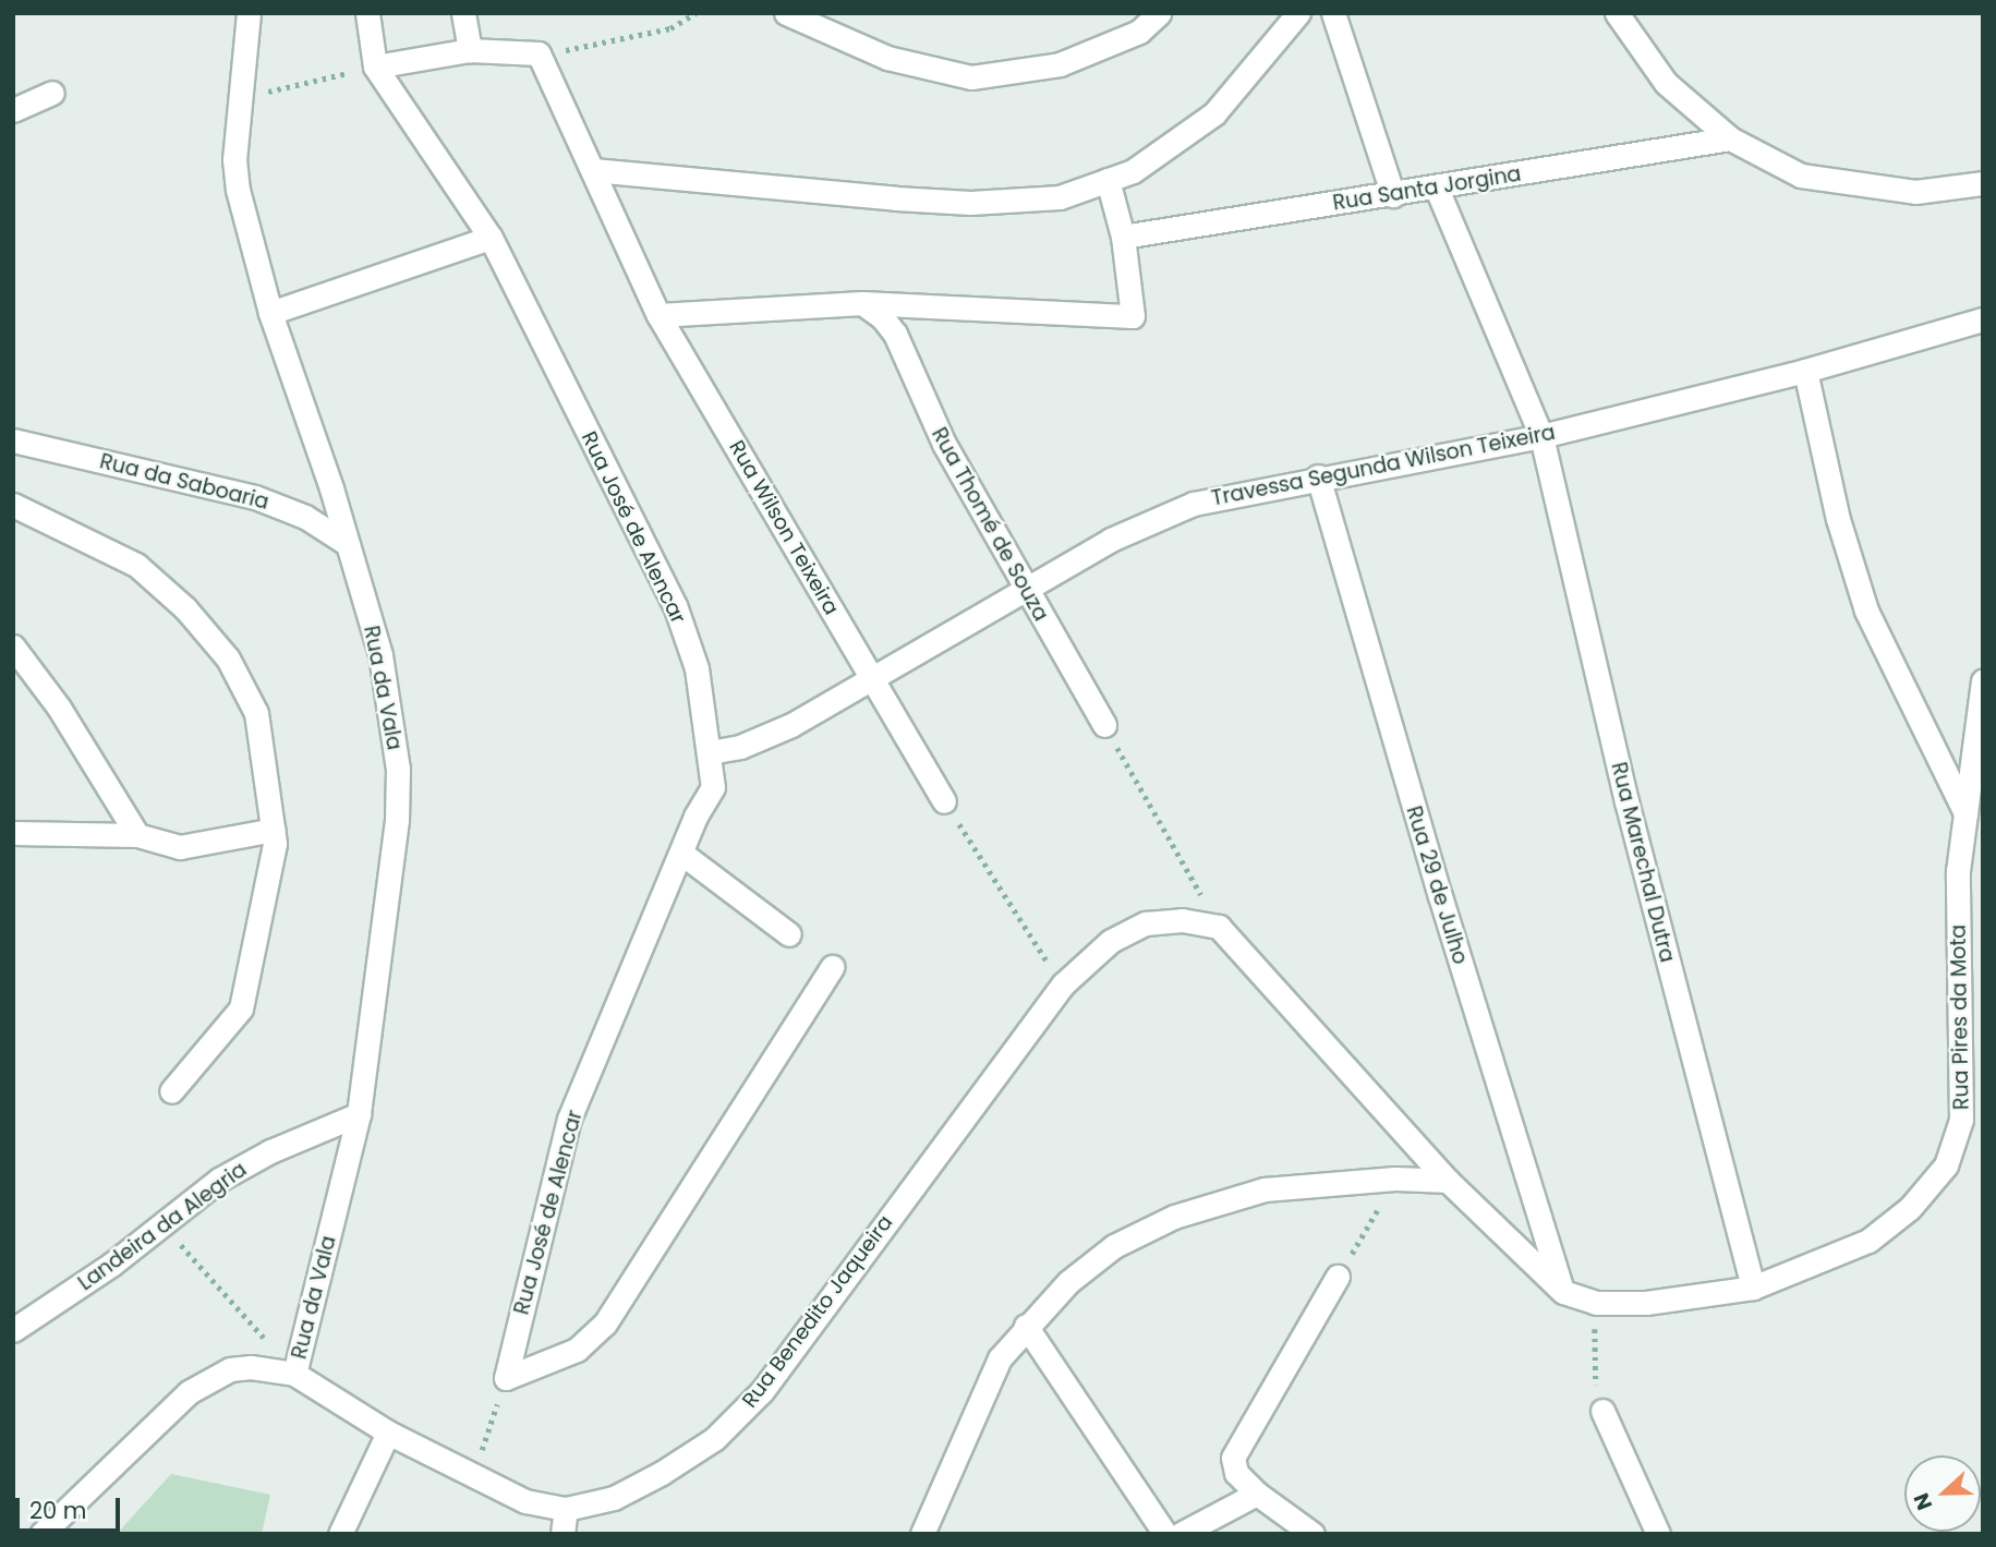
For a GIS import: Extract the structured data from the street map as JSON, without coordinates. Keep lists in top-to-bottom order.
{
  "streets": {
    "street": [
      "Rua Santa Jorgina",
      "Travessa Segunda Wilson Teixeira",
      "Rua da Saboaria",
      "Rua Thomé de Souza",
      "Rua José de Alencar",
      "Rua Wilson Teixeira",
      "Rua da Vala",
      "Rua Marechal Dutra",
      "Rua 29 de Julho",
      "Rua Pires da Mota",
      "Landeira da Alegria",
      "Rua Benedito Jaqueira"
    ]
  },
  "crossings": [
    ["Rua Santa Jorgina", "Rua Marechal Dutra"],
    ["Travessa Segunda Wilson Teixeira", "Rua Thomé de Souza"],
    ["Travessa Segunda Wilson Teixeira", "Rua José de Alencar"],
    ["Travessa Segunda Wilson Teixeira", "Rua Wilson Teixeira"],
    ["Travessa Segunda Wilson Teixeira", "Rua Marechal Dutra"],
    ["Travessa Segunda Wilson Teixeira", "Rua 29 de Julho"],
    ["Rua da Saboaria", "Rua da Vala"],
    ["Rua da Vala", "Landeira da Alegria"],
    ["Rua da Vala", "Rua Benedito Jaqueira"],
    ["Rua Marechal Dutra", "Rua Pires da Mota"],
    ["Rua 29 de Julho", "Rua Pires da Mota"]
  ],
  "scale_bar": "20 m",
  "north": "left"
}
